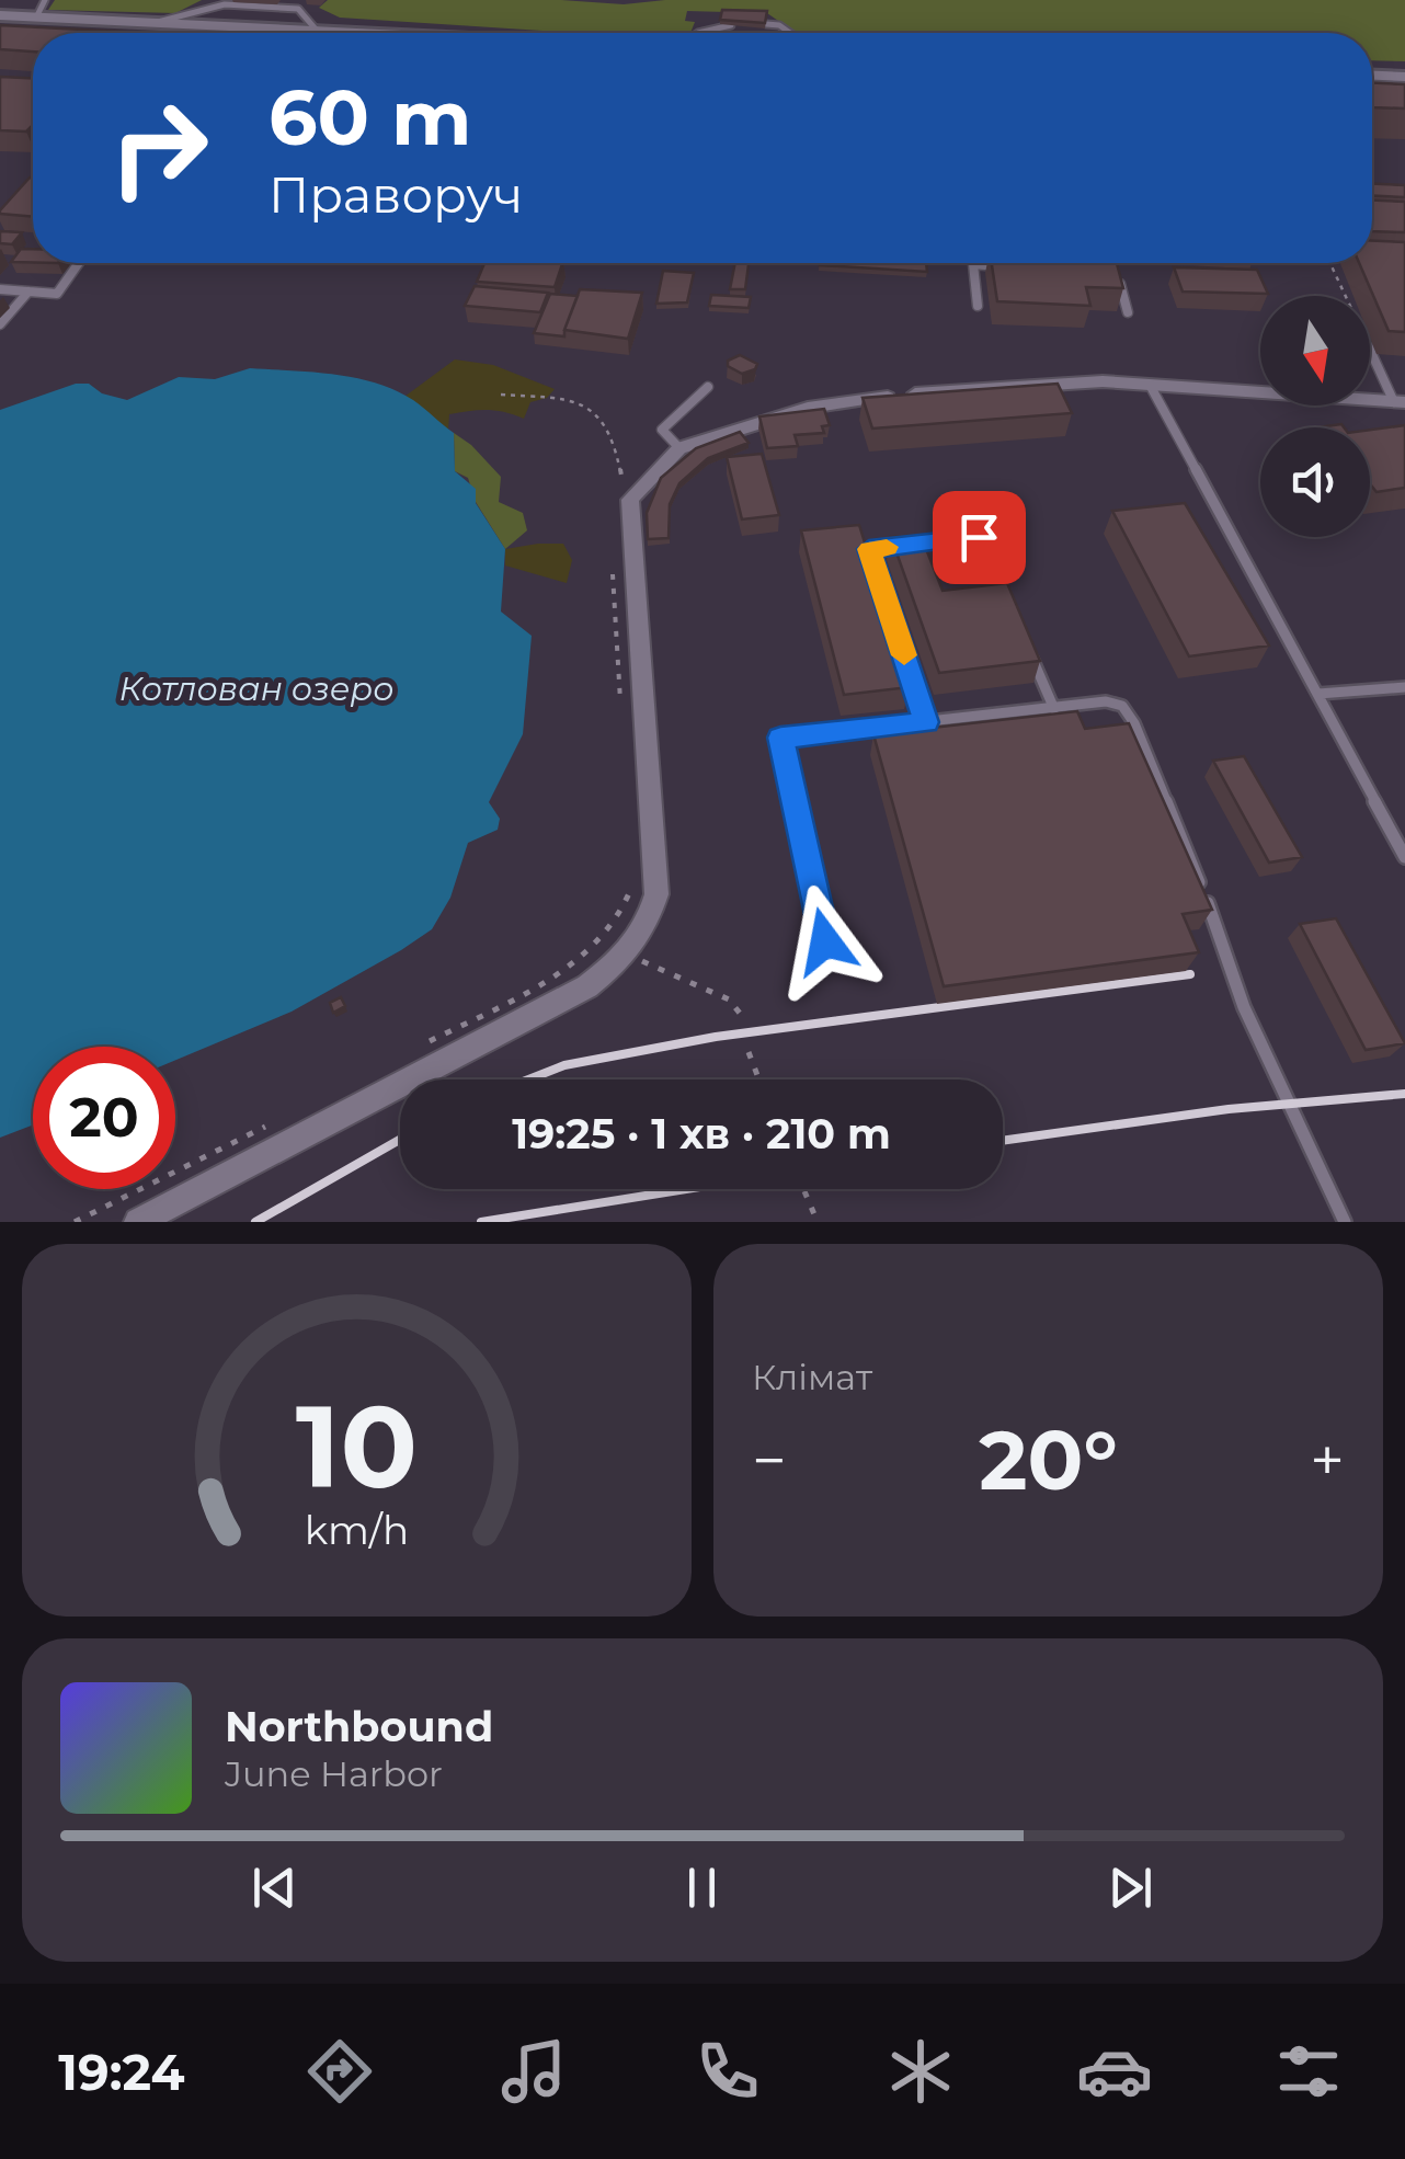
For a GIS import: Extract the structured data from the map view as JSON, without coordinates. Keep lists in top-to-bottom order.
{
  "water": ["Котлован озеро"],
  "north": "bottom",
  "page": {
    "turn": ["60 m", "Праворуч"],
    "limit": "20",
    "trip": "19:25 · 1 хв · 210 m",
    "tile": "Клімат",
    "heat": ["−", "20°", "+"],
    "song": ["Northbound", "June Harbor"],
    "tabs": "19:24",
    "gauge": ["10", "km/h"]
  }
}
